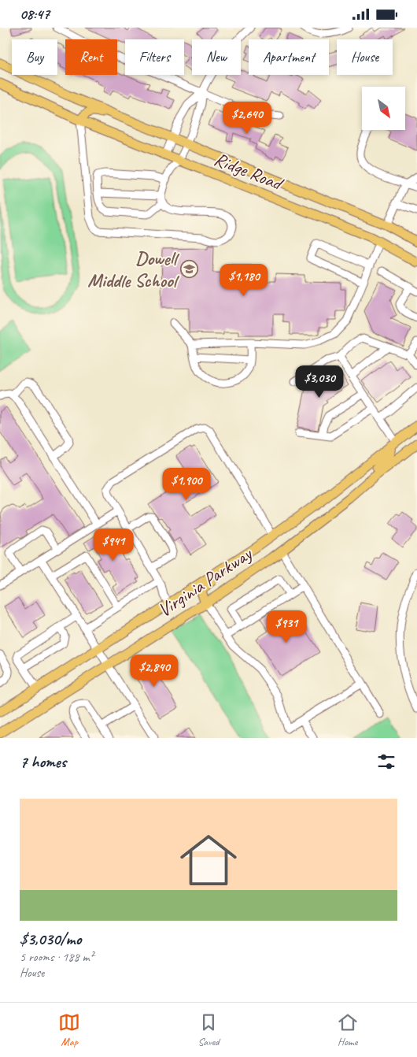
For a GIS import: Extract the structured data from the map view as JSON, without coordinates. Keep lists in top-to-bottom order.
{
  "streets": {
    "main road": ["Ridge Road", "Virginia Parkway"]
  },
  "places": {
    "school or university": ["Dowell Middle School"]
  },
  "north": "bottom right",
  "page": {
    "status": "08:47",
    "chip": [
      "Buy",
      "Rent",
      "Filters",
      "New",
      "Apartment",
      "House"
    ],
    "price": [
      "$2,640",
      "$1,180",
      "$3,030",
      "$1,900",
      "$941",
      "$931",
      "$2,840"
    ],
    "heading": "7 homes",
    "list": [
      {
        "name": "$3,030/mo",
        "note": "5 rooms · 188 m² · House"
      }
    ],
    "tabs": ["Map", "Saved", "Home"]
  }
}
